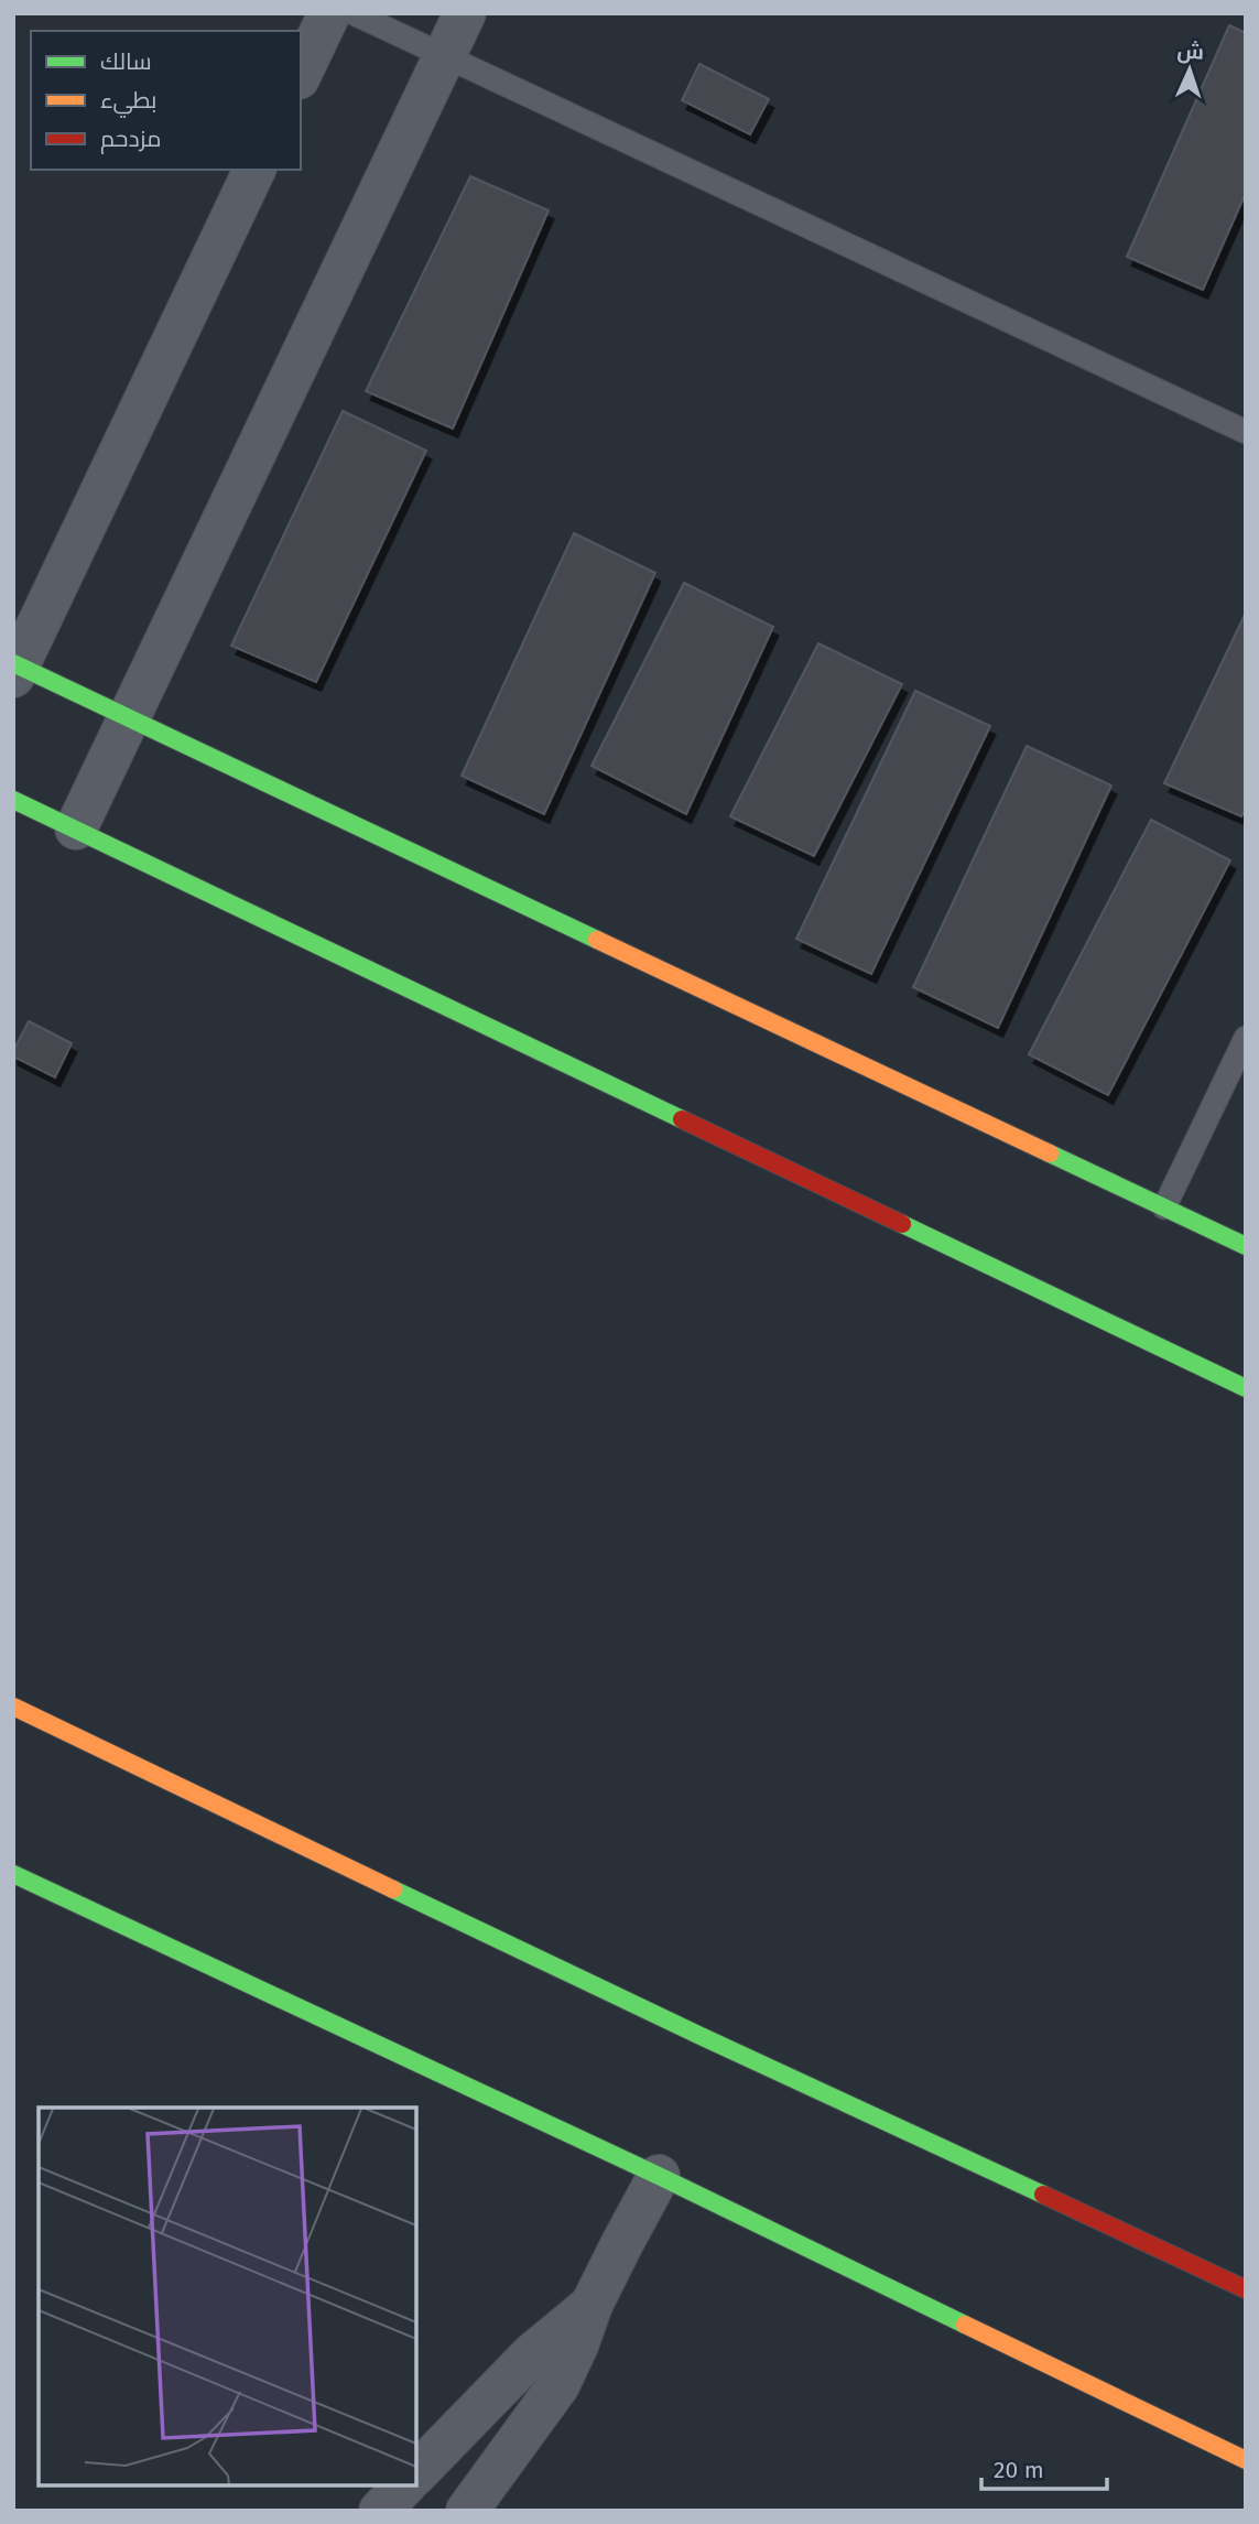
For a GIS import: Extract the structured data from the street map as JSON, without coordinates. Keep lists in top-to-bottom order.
{
  "legend": ["سالك", "بطيء", "مزدحم"],
  "scale_bar": "20 m",
  "north": "top"
}
